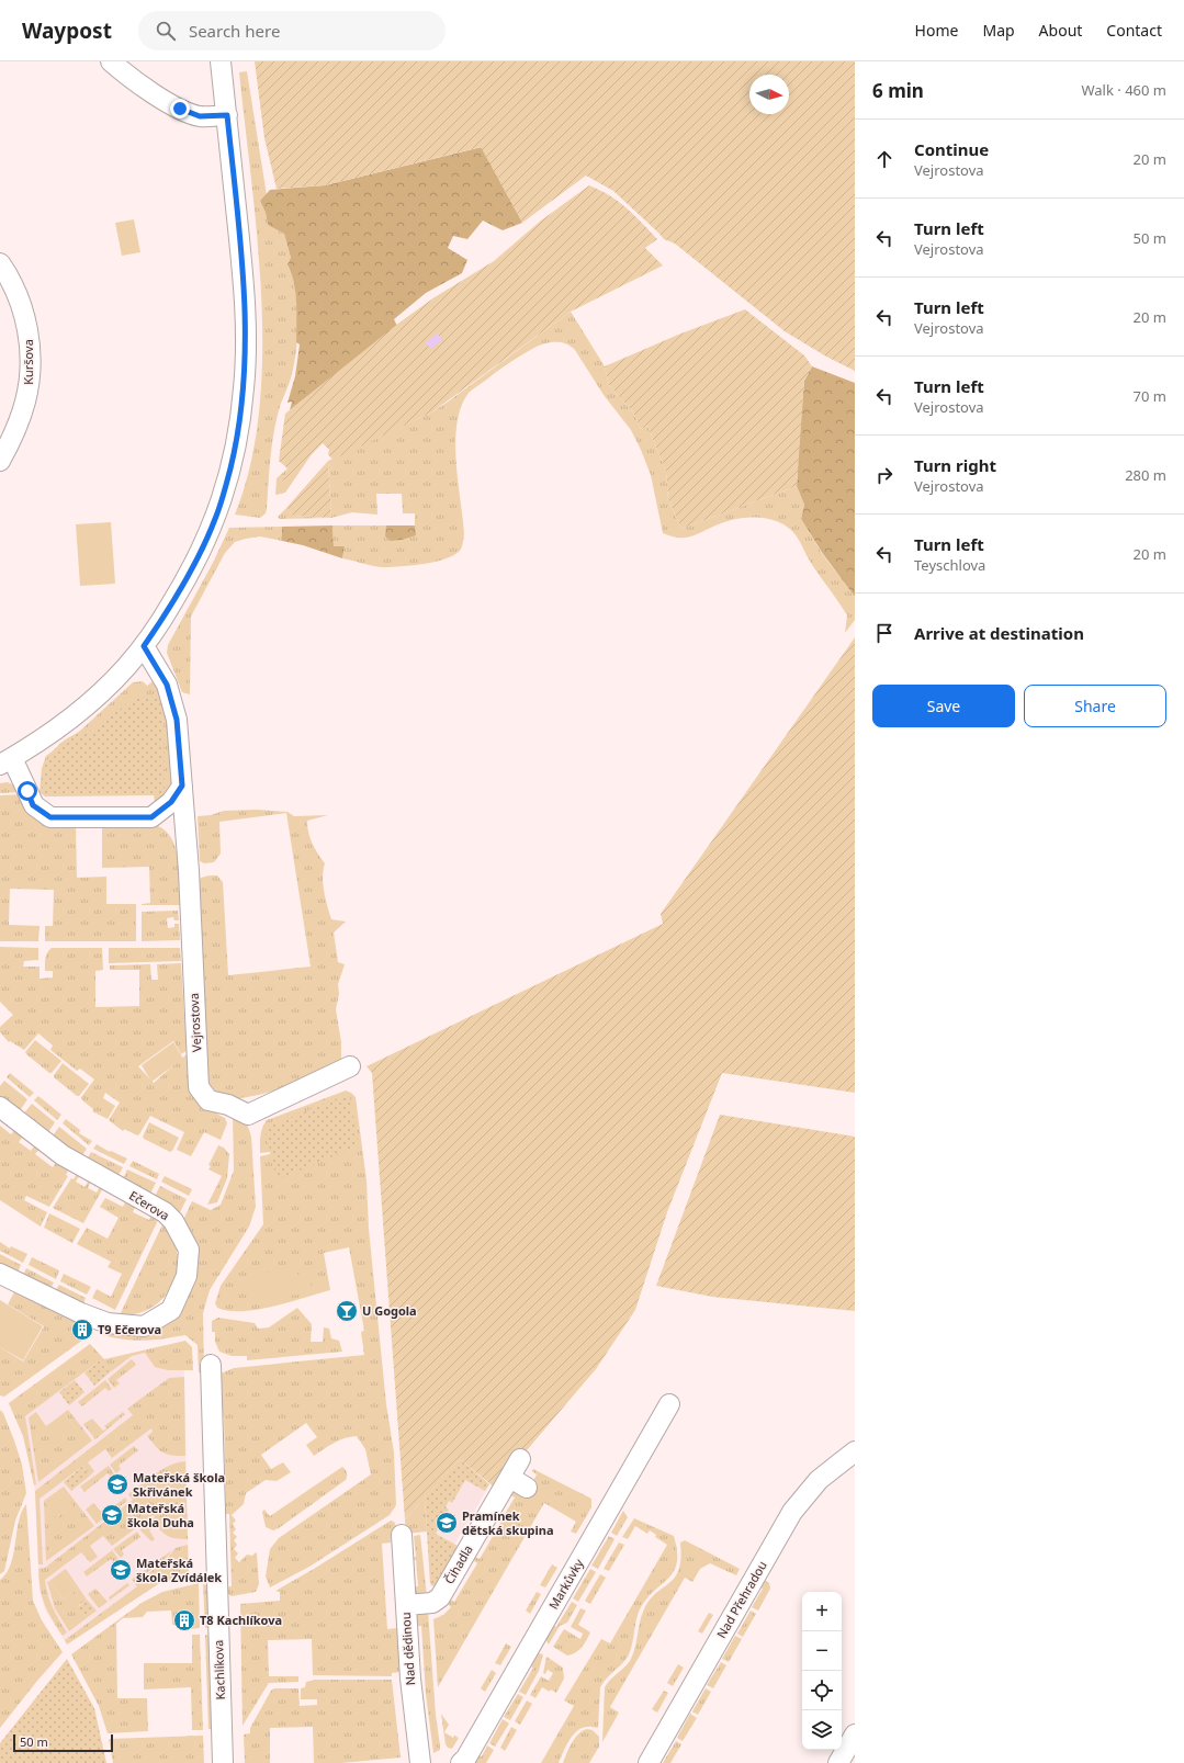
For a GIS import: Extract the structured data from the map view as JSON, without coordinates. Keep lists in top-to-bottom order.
{
  "streets": {
    "street": [
      "Kuršova",
      "Vejrostova",
      "Ečerova",
      "Čihadla",
      "Markůvky",
      "Nad Přehradou",
      "Nad dědinou",
      "Kachlíkova"
    ]
  },
  "crossings": [
    ["Čihadla", "Nad dědinou"]
  ],
  "places": {
    "bar": ["U Gogola"],
    "building": ["T9 Ečerova", "T8 Kachlíkova"],
    "school or university": [
      "Mateřská škola Skřivánek",
      "Mateřská škola Duha",
      "Pramínek dětská skupina",
      "Mateřská škola Zvídálek"
    ]
  },
  "scale_bar": "50 m",
  "north": "right",
  "page": {
    "header": "Waypost",
    "search": "Search here",
    "nav": [
      "Home",
      "Map",
      "About",
      "Contact"
    ],
    "heading": ["6 min", "Walk · 460 m"],
    "list": [
      ["Continue", "Vejrostova", "20 m"],
      ["Turn left", "Vejrostova", "50 m"],
      ["Turn left", "Vejrostova", "20 m"],
      ["Turn left", "Vejrostova", "70 m"],
      ["Turn right", "Vejrostova", "280 m"],
      ["Turn left", "Teyschlova", "20 m"],
      "Arrive at destination"
    ],
    "buttons": ["Save", "Share"],
    "map_buttons": ["+", "−"],
    "scale": "50 m"
  }
}
